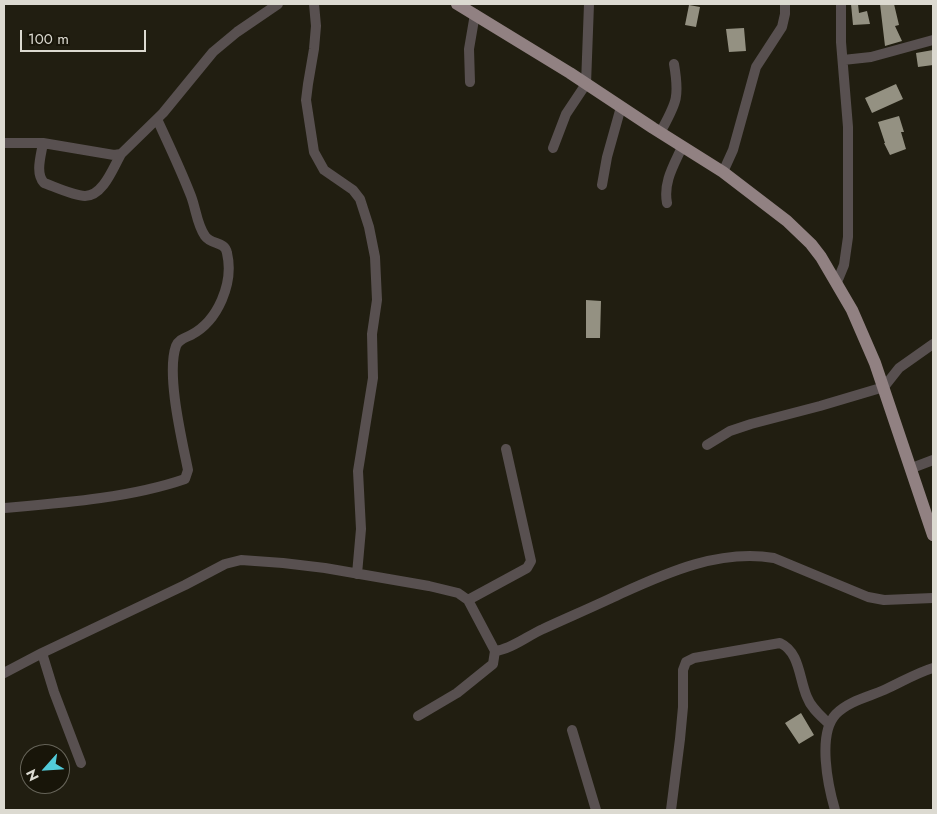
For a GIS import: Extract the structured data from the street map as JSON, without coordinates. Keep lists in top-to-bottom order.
{
  "scale_bar": "100 m",
  "north": "bottom left"
}
